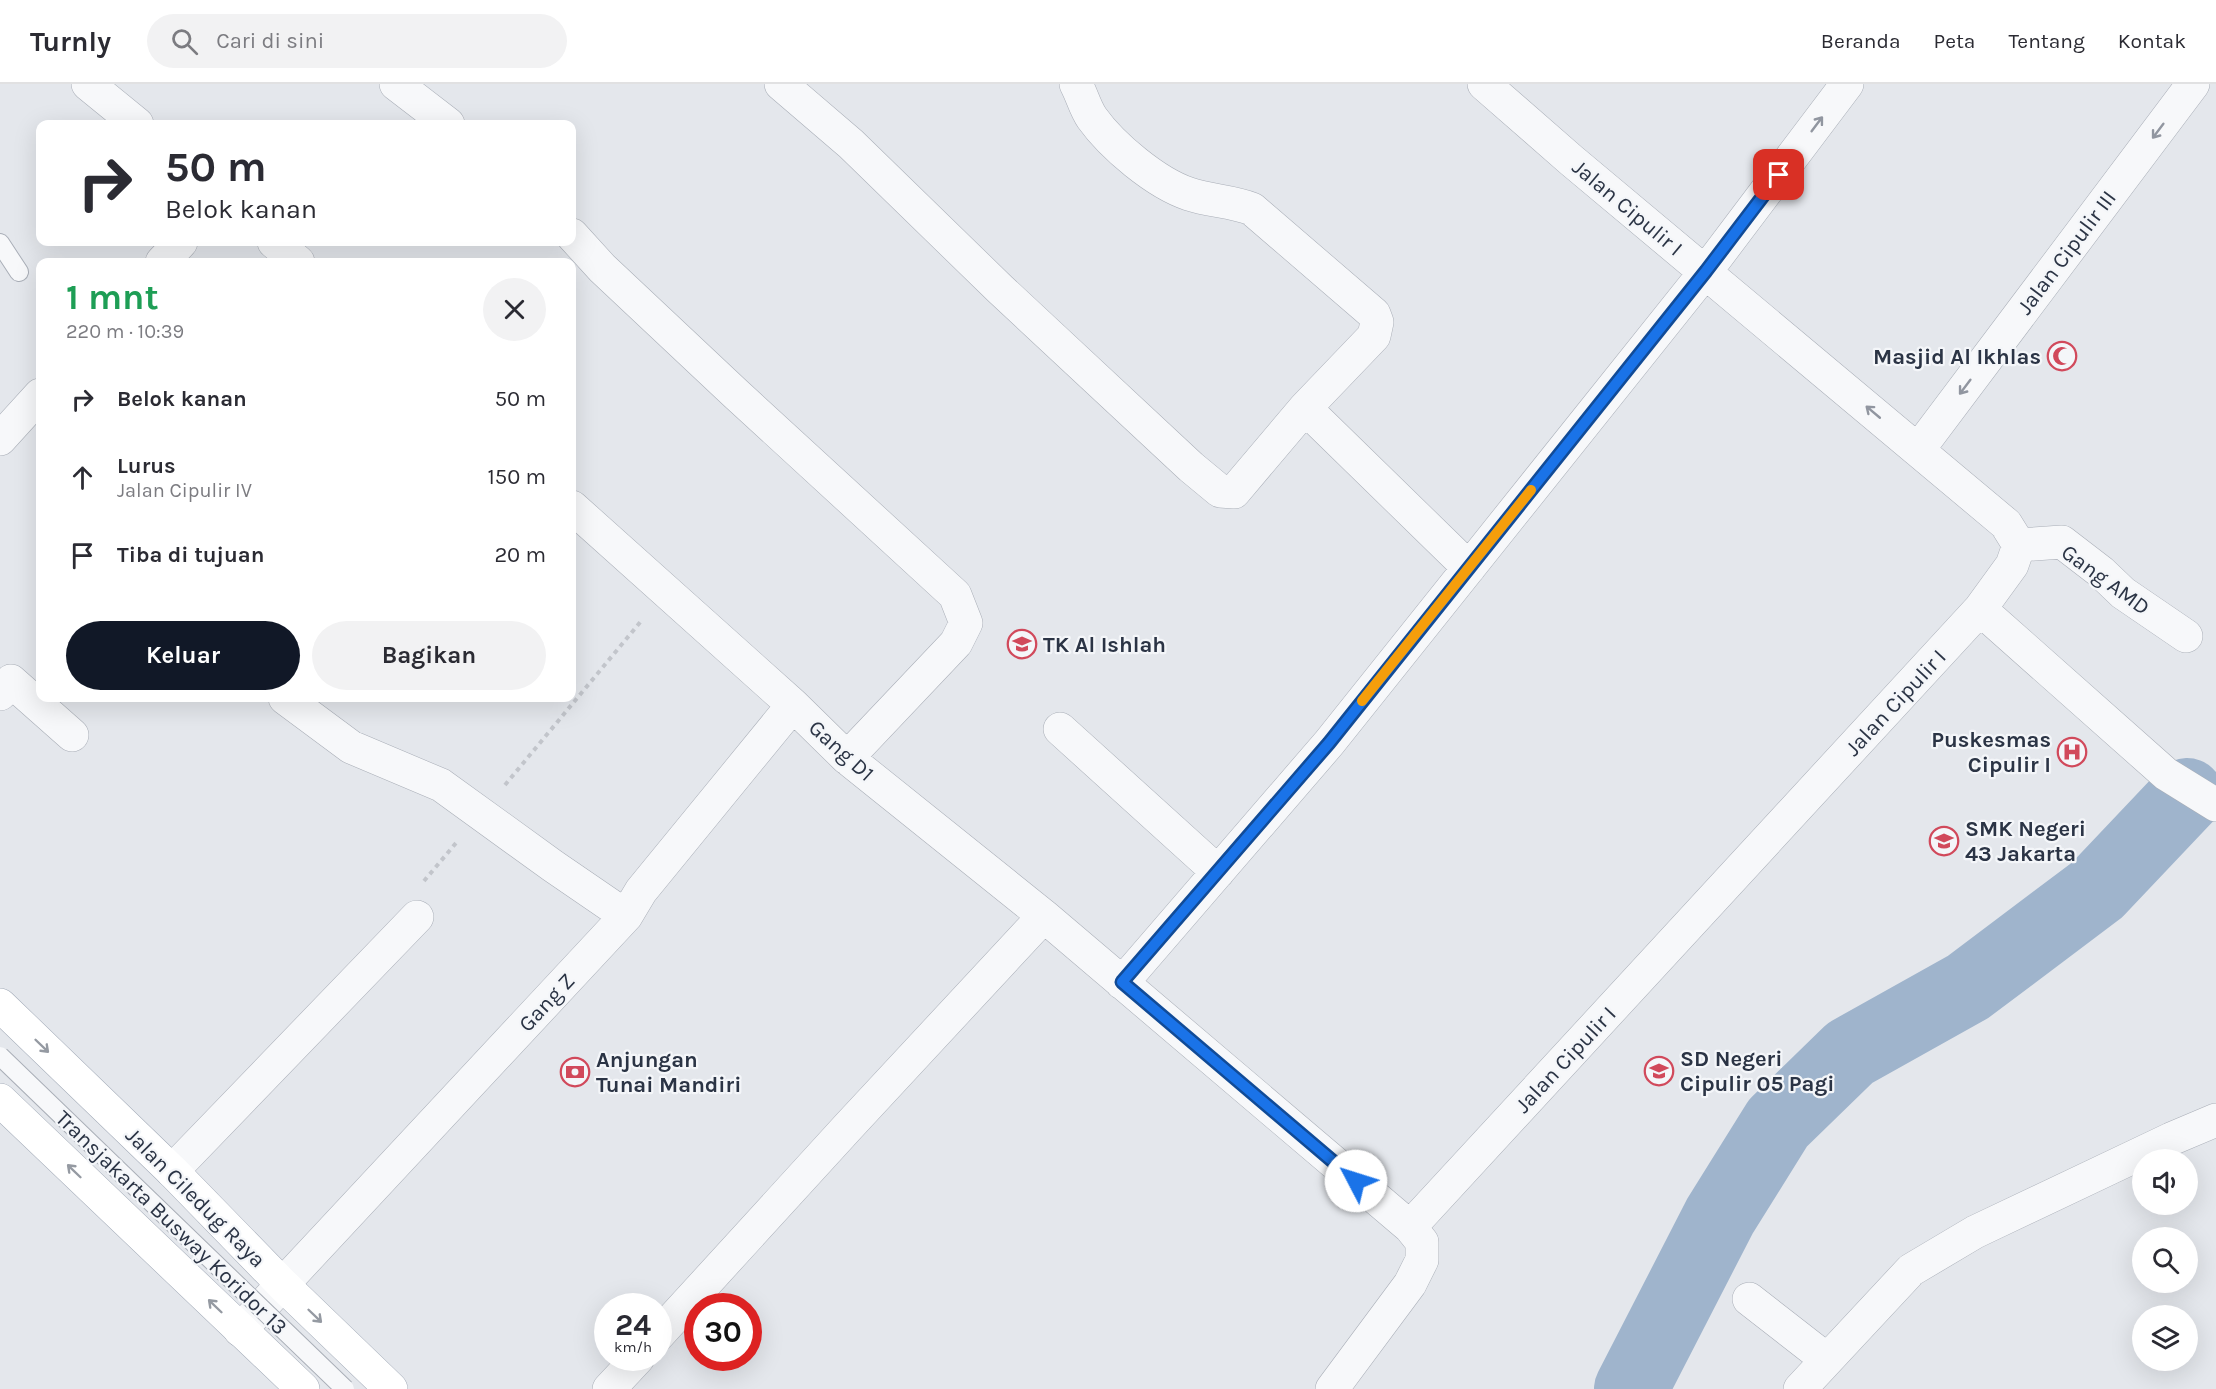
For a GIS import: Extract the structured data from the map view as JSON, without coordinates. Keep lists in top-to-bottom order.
{
  "streets": {
    "main road": ["Jalan Ciledug Raya"],
    "street": [
      "Jalan Cipulir I",
      "Jalan Cipulir III",
      "Gang AMD",
      "Gang D1",
      "Gang Z"
    ],
    "lane": ["Transjakarta Busway Koridor 13"]
  },
  "crossings": [
    ["Jalan Cipulir I", "Jalan Cipulir III"],
    ["Jalan Cipulir I", "Gang AMD"],
    ["Jalan Cipulir I", "Gang D1"],
    ["Gang D1", "Gang Z"],
    ["Gang Z", "Jalan Ciledug Raya"]
  ],
  "places": {
    "mosque": ["Masjid Al Ikhlas"],
    "school or university": ["TK Al Ishlah", "SMK Negeri 43 Jakarta", "SD Negeri Cipulir 05 Pagi"],
    "hospital": ["Puskesmas Cipulir I"],
    "bank": ["Anjungan Tunai Mandiri"]
  },
  "page": {
    "header": "Turnly",
    "search": "Cari di sini",
    "nav": [
      "Beranda",
      "Peta",
      "Tentang",
      "Kontak"
    ],
    "turn": ["50 m", "Belok kanan"],
    "heading": ["1 mnt", "220 m · 10:39"],
    "list": [
      {
        "name": "Belok kanan",
        "value": "50 m"
      },
      {
        "name": "Lurus",
        "note": "Jalan Cipulir IV",
        "value": "150 m"
      },
      {
        "name": "Tiba di tujuan",
        "value": "20 m"
      }
    ],
    "buttons": ["Keluar", "Bagikan"],
    "speed": "24 km/h",
    "limit": "30"
  }
}
